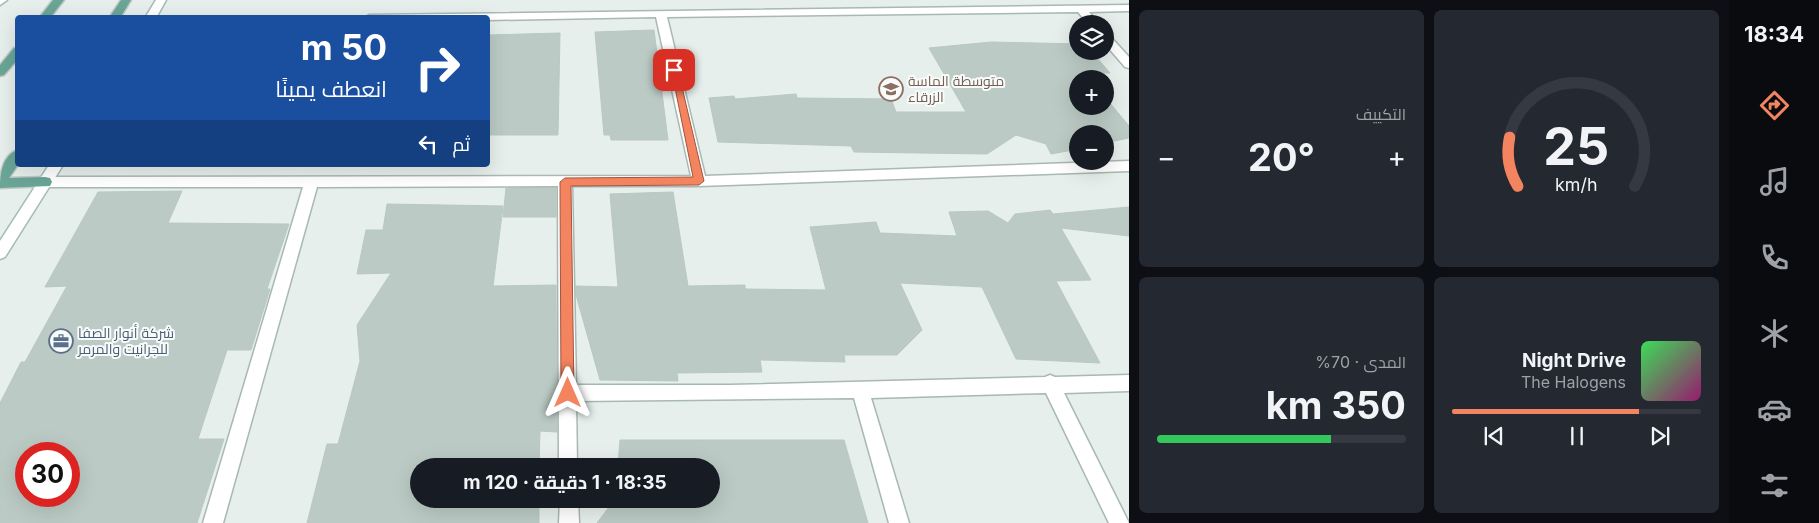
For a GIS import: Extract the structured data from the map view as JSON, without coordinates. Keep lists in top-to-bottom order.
{
  "places": {
    "school or university": ["متوسطة الماسة الزرقاء"],
    "office": ["شركة أنوار الصفا للجرانيت والمرمر"]
  },
  "page": {
    "tabs": "18:34",
    "tile": [
      "التكييف",
      ["المدى · 70%", "350 km"]
    ],
    "map_buttons": ["+", "−"],
    "turn": ["50 m", "انعطف يمينًا"],
    "then": "ثم",
    "heat": ["−", "20°", "+"],
    "song": ["Night Drive", "The Halogens"],
    "limit": "30",
    "trip": "18:35 · 1 دقيقة · 120 m",
    "gauge": ["25", "km/h"]
  }
}
